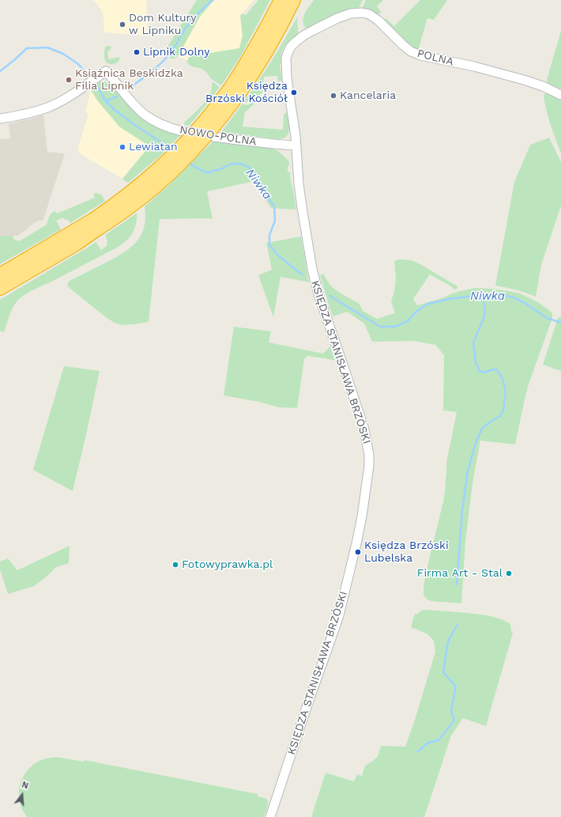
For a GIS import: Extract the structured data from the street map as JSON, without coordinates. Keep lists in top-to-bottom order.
{
  "streets": {
    "street": ["POLNA", "NOWO-POLNA", "KSIĘDZA STANISŁAWA BRZÓSKI"]
  },
  "crossings": [
    ["POLNA", "KSIĘDZA STANISŁAWA BRZÓSKI"],
    ["NOWO-POLNA", "KSIĘDZA STANISŁAWA BRZÓSKI"]
  ],
  "water": ["Niwka"],
  "places": [
    "Dom Kultury w Lipniku",
    "Lipnik Dolny",
    "Książnica Beskidzka Filia Lipnik",
    "Księdza Brzóski Kościół",
    "Kancelaria",
    "Lewiatan",
    "Księdza Brzóski Lubelska",
    "Fotowyprawka.pl",
    "Firma Art - Stal"
  ],
  "north": "top"
}
